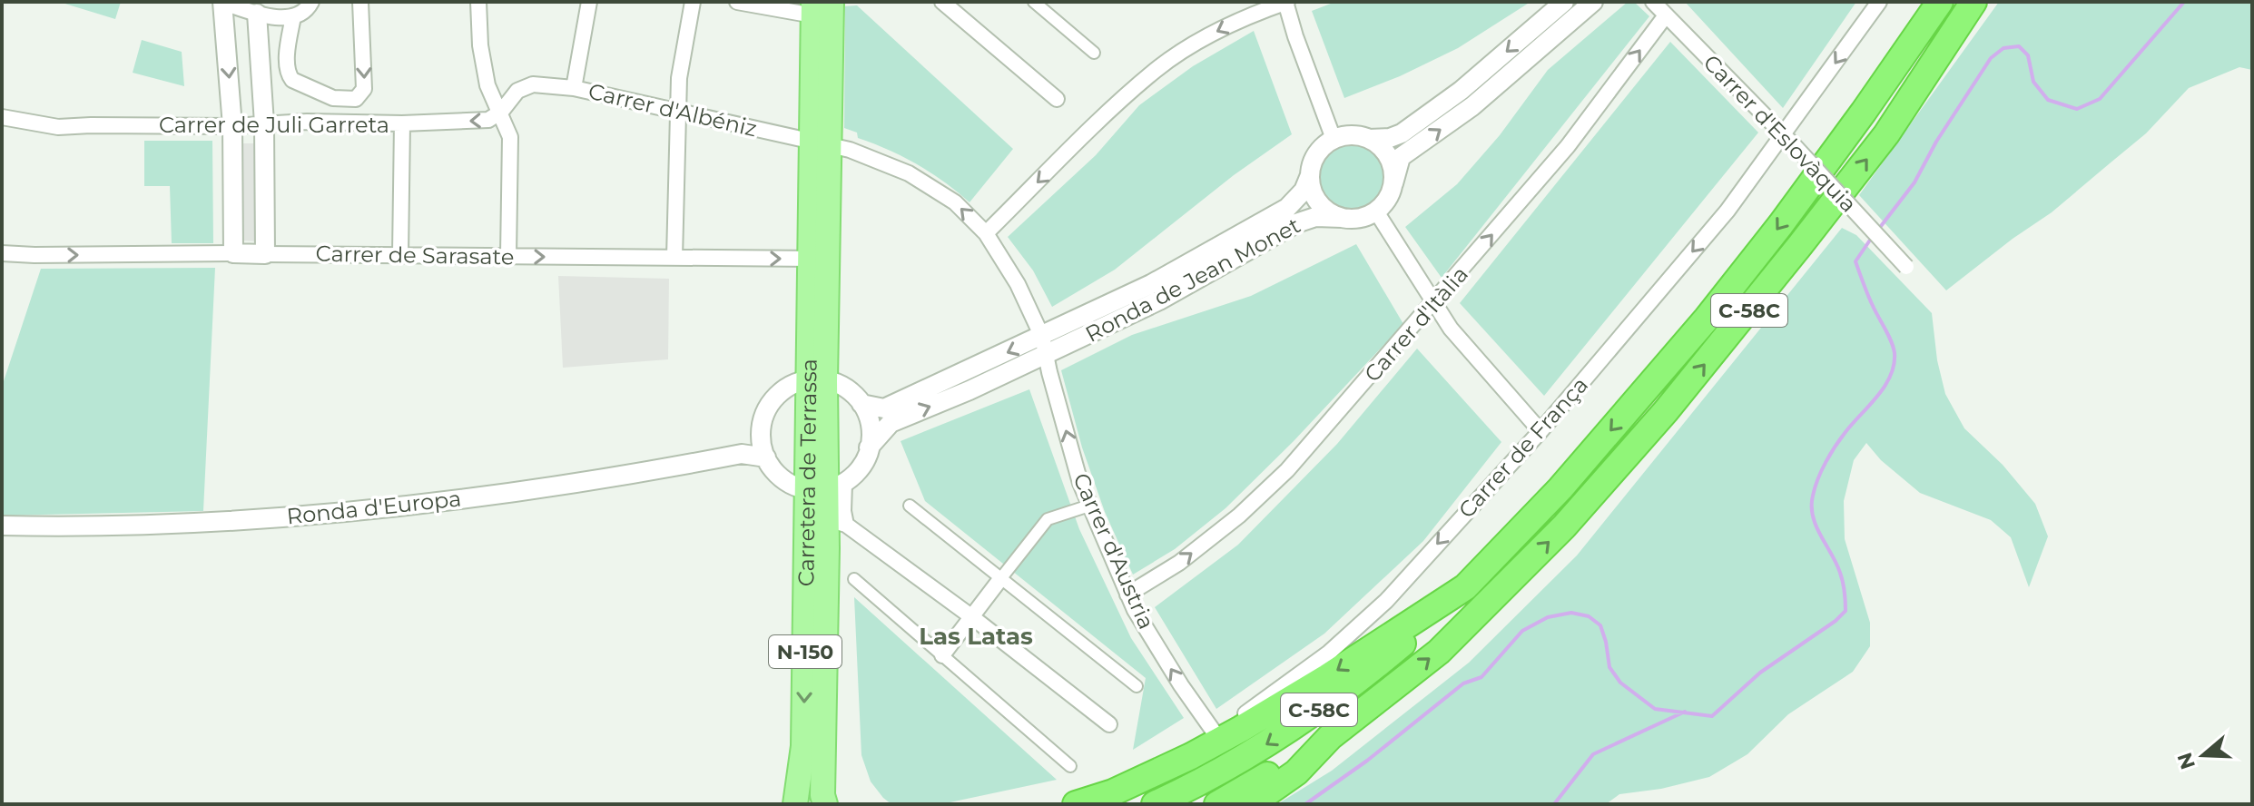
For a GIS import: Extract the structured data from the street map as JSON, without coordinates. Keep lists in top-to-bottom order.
{
  "streets": {
    "highway": ["C-58C"],
    "main road": ["Carretera de Terrassa", "N-150"],
    "street": [
      "Carrer d'Albéniz",
      "Carrer de Juli Garreta",
      "Carrer d'Eslovàquia",
      "Carrer de Sarasate",
      "Ronda de Jean Monet",
      "Carrer d'Itàlia",
      "Carrer de França",
      "Ronda d'Europa",
      "Carrer d'Austria"
    ]
  },
  "crossings": [
    ["Carrer d'Albéniz", "Carrer de Juli Garreta"],
    ["Carrer d'Albéniz", "Ronda de Jean Monet"],
    ["Carrer d'Albéniz", "Carretera de Terrassa"],
    ["Carrer d'Eslovàquia", "Carrer d'Itàlia"],
    ["Carrer d'Eslovàquia", "Carrer de França"],
    ["Carrer de Sarasate", "Carretera de Terrassa"],
    ["Ronda de Jean Monet", "Carretera de Terrassa"],
    ["Ronda de Jean Monet", "Carrer d'Austria"],
    ["Carrer d'Itàlia", "Carrer d'Austria"],
    ["Carrer de França", "Carrer d'Austria"]
  ],
  "one_way": ["Carrer de Sarasate", "Carrer de França", "Carrer d'Austria"],
  "districts": ["Las Latas"],
  "north": "left"
}
